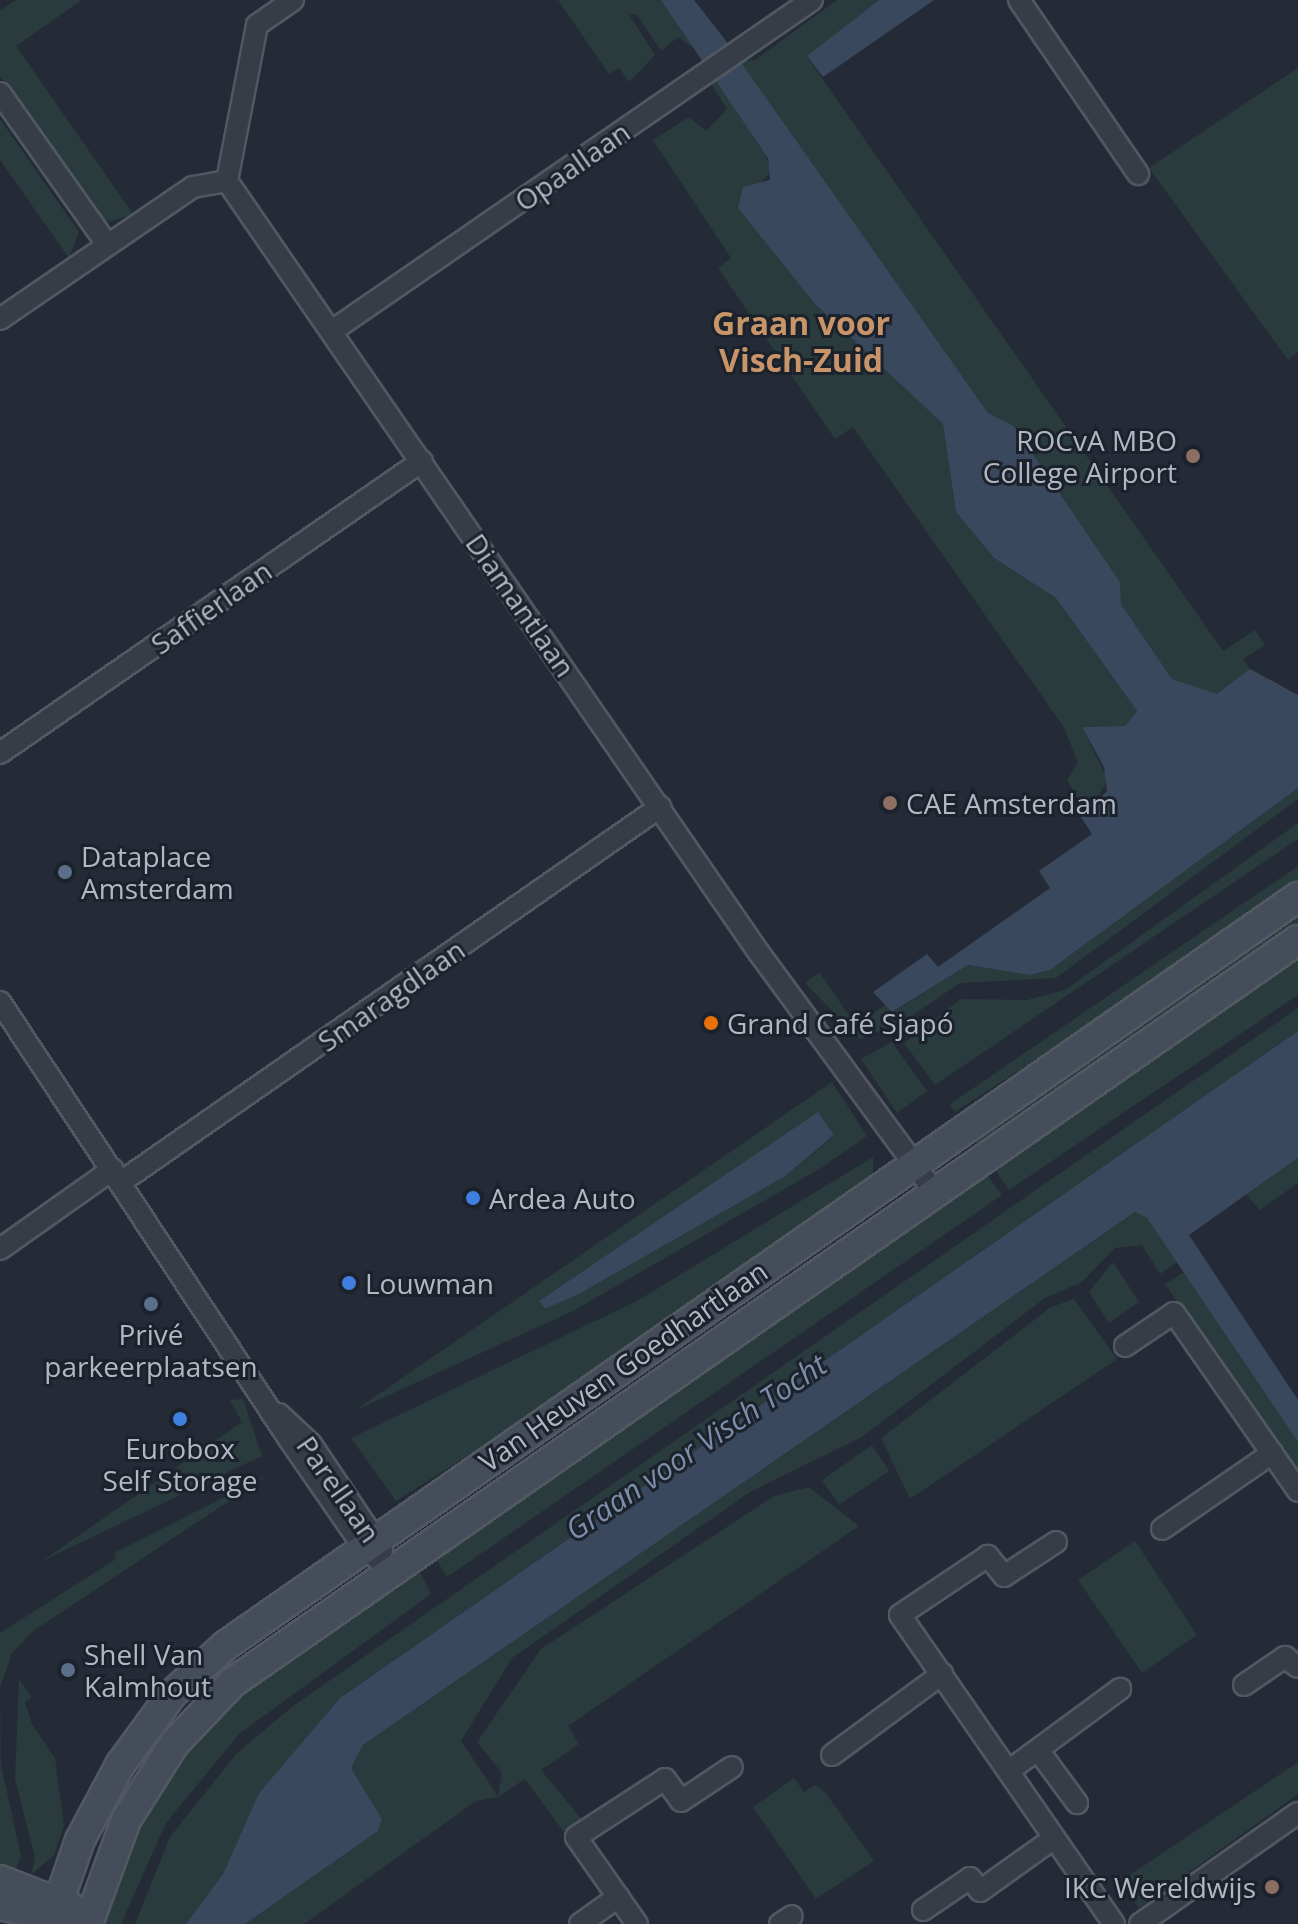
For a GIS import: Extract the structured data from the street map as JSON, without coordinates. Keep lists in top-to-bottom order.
{
  "streets": {
    "main road": ["Van Heuven Goedhartlaan"],
    "street": [
      "Opaallaan",
      "Diamantlaan",
      "Saffierlaan",
      "Smaragdlaan",
      "Parellaan"
    ]
  },
  "crossings": [
    ["Opaallaan", "Diamantlaan"],
    ["Diamantlaan", "Saffierlaan"],
    ["Diamantlaan", "Smaragdlaan"],
    ["Diamantlaan", "Van Heuven Goedhartlaan"],
    ["Smaragdlaan", "Parellaan"],
    ["Van Heuven Goedhartlaan", "Parellaan"]
  ],
  "districts": ["Graan voor Visch-Zuid"],
  "water": ["Graan voor Visch Tocht"],
  "places": [
    "ROCvA MBO College Airport",
    "CAE Amsterdam",
    "Dataplace Amsterdam",
    "Grand Café Sjapó",
    "Ardea Auto",
    "Louwman",
    "Privé parkeerplaatsen",
    "Eurobox Self Storage",
    "Shell Van Kalmhout",
    "IKC Wereldwijs"
  ]
}
